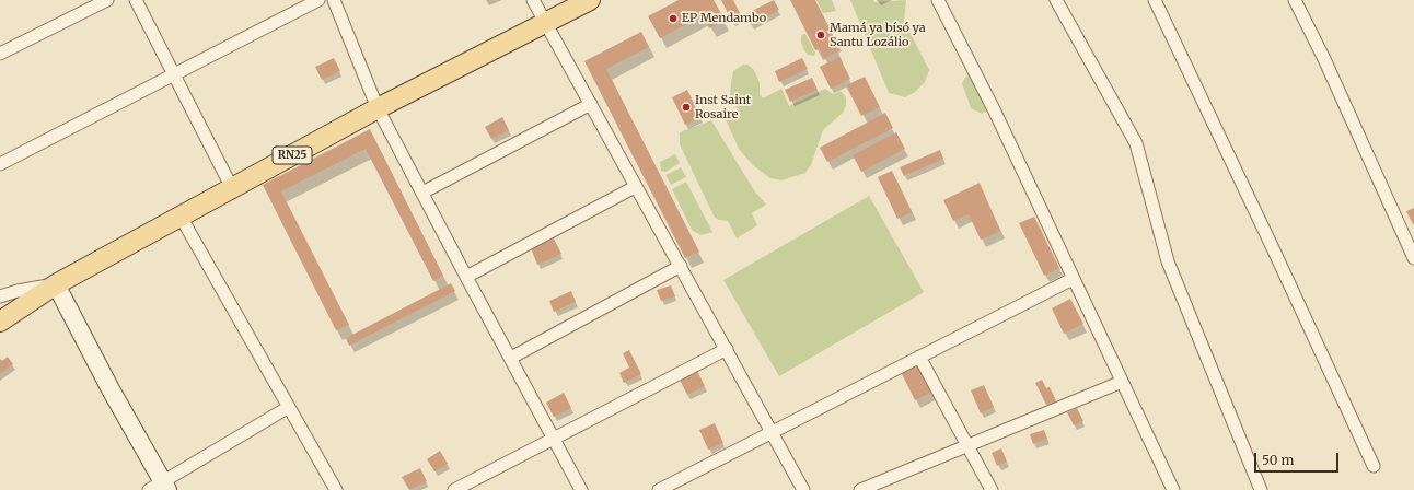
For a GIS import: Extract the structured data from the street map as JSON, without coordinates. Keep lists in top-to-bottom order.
{
  "streets": {
    "main road": ["RN25"]
  },
  "places": ["EP Mendambo", "Mamá ya bísó ya Santu Lozálio", "Inst Saint Rosaire"],
  "scale_bar": "50 m"
}
